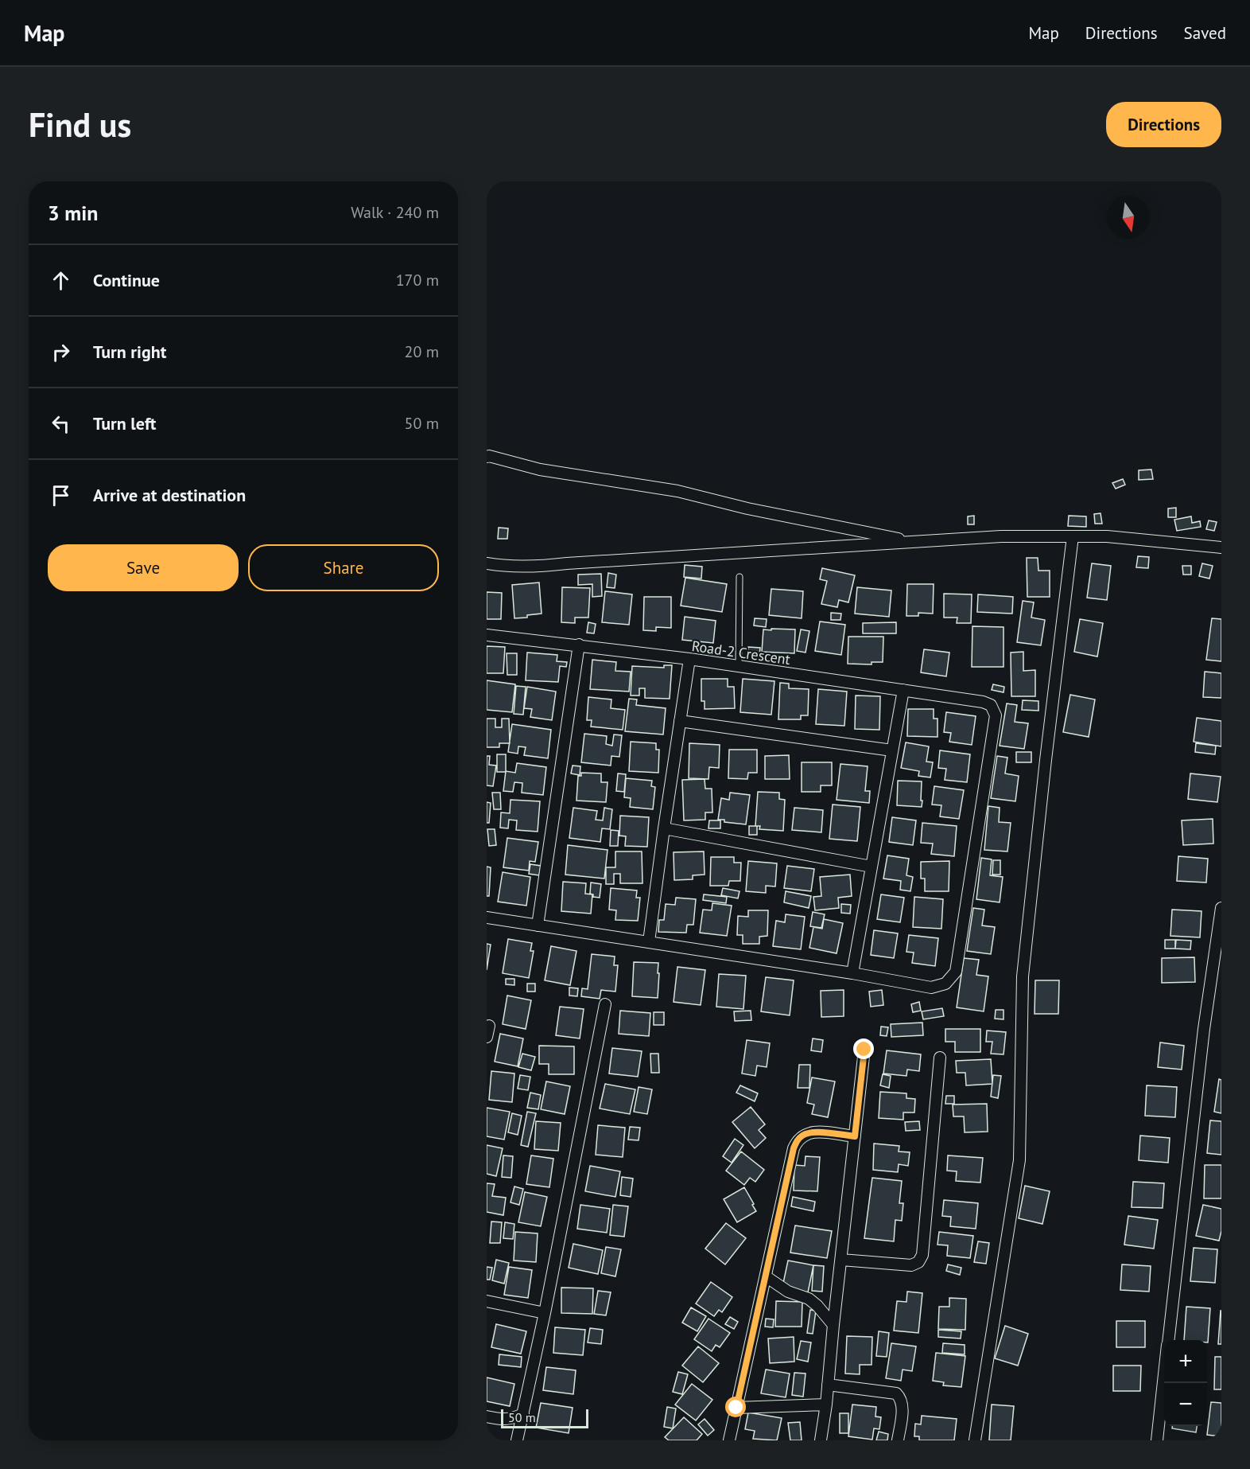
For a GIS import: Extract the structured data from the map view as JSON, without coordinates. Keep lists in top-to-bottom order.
{
  "streets": {
    "street": ["Road-2 Crescent"]
  },
  "scale_bar": "50 m",
  "north": "bottom",
  "page": {
    "header": "Map",
    "nav": ["Map", "Directions", "Saved"],
    "buttons": [
      "Directions",
      ["Save", "Share"]
    ],
    "title": "Find us",
    "heading": ["3 min", "Walk · 240 m"],
    "list": [
      ["Continue", "170 m"],
      ["Turn right", "20 m"],
      ["Turn left", "50 m"],
      "Arrive at destination"
    ],
    "map_buttons": ["+", "−"],
    "scale": "50 m"
  }
}
